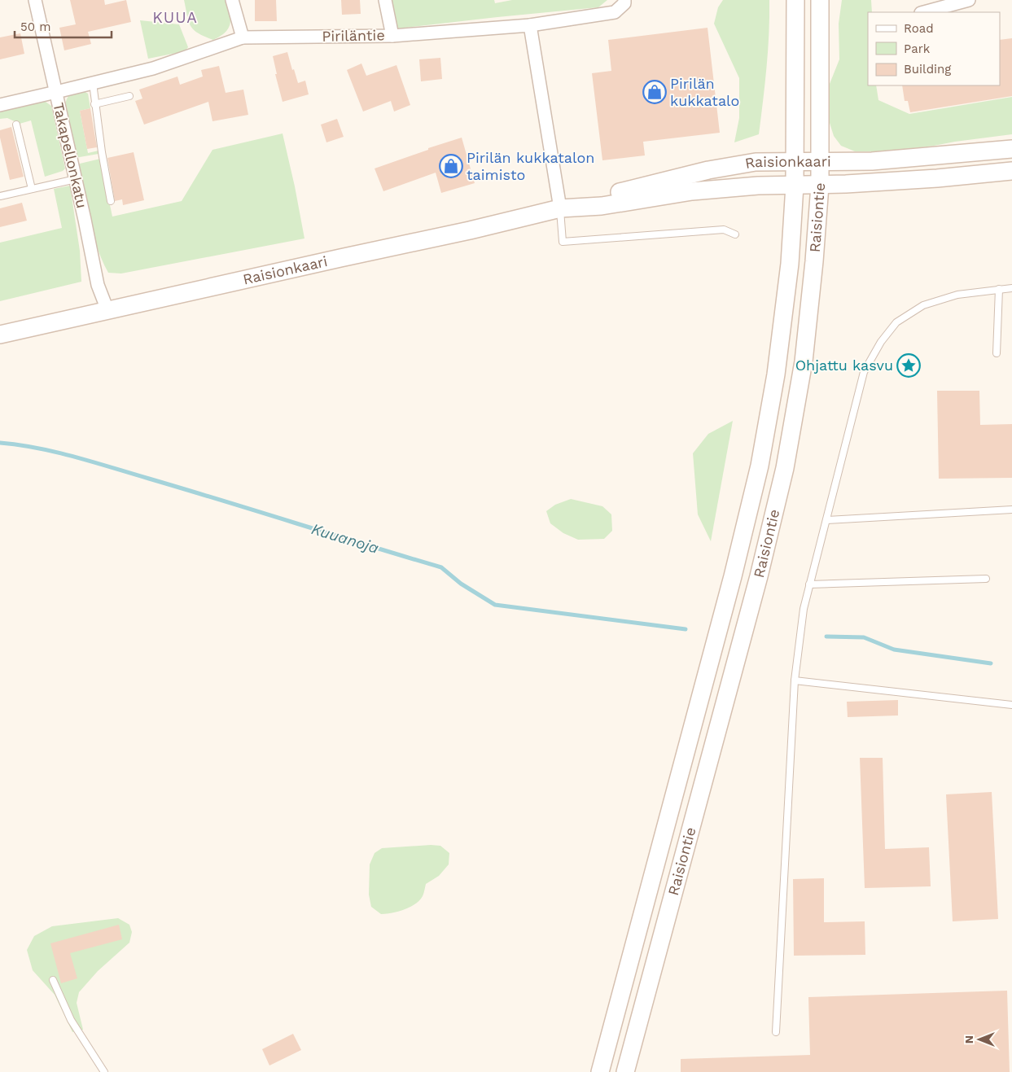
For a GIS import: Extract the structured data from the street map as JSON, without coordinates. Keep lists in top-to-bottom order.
{
  "streets": {
    "main road": ["Raisionkaari", "Raisiontie"],
    "street": ["Piriläntie", "Takapellonkatu"]
  },
  "crossings": [
    ["Piriläntie", "Takapellonkatu"],
    ["Takapellonkatu", "Raisionkaari"],
    ["Raisionkaari", "Raisiontie"]
  ],
  "districts": ["KUUA"],
  "water": ["Kuuanoja"],
  "places": {
    "shop": ["Pirilän kukkatalo", "Pirilän kukkatalon taimisto"],
    "place": ["Ohjattu kasvu"]
  },
  "legend": ["Road", "Park", "Building"],
  "scale_bar": "50 m",
  "north": "left"
}
